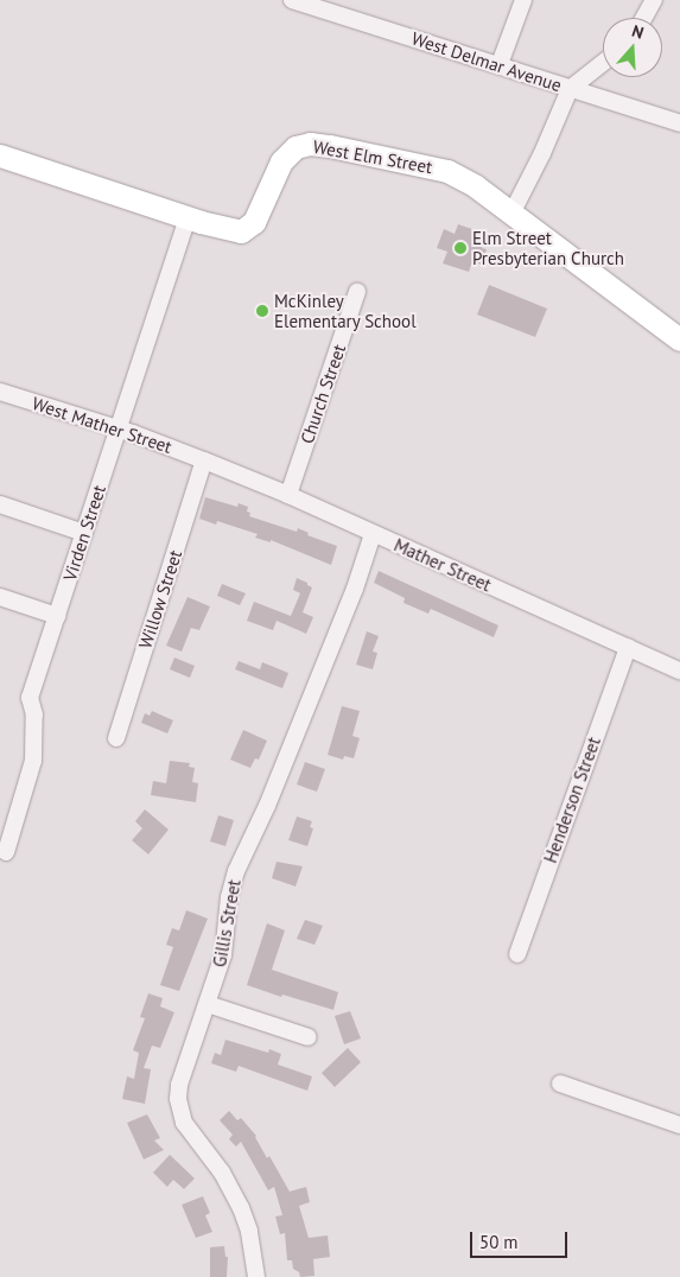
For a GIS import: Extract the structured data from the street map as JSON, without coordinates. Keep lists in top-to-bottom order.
{
  "streets": {
    "street": [
      "West Delmar Avenue",
      "West Elm Street",
      "Church Street",
      "West Mather Street",
      "Virden Street",
      "Mather Street",
      "Willow Street",
      "Henderson Street",
      "Gillis Street"
    ]
  },
  "crossings": [
    ["West Elm Street", "Virden Street"],
    ["Church Street", "Mather Street"],
    ["West Mather Street", "Virden Street"],
    ["West Mather Street", "Mather Street"],
    ["West Mather Street", "Willow Street"],
    ["Mather Street", "Willow Street"],
    ["Mather Street", "Henderson Street"],
    ["Mather Street", "Gillis Street"]
  ],
  "places": ["Elm Street Presbyterian Church", "McKinley Elementary School"],
  "scale_bar": "50 m",
  "north": "top"
}
